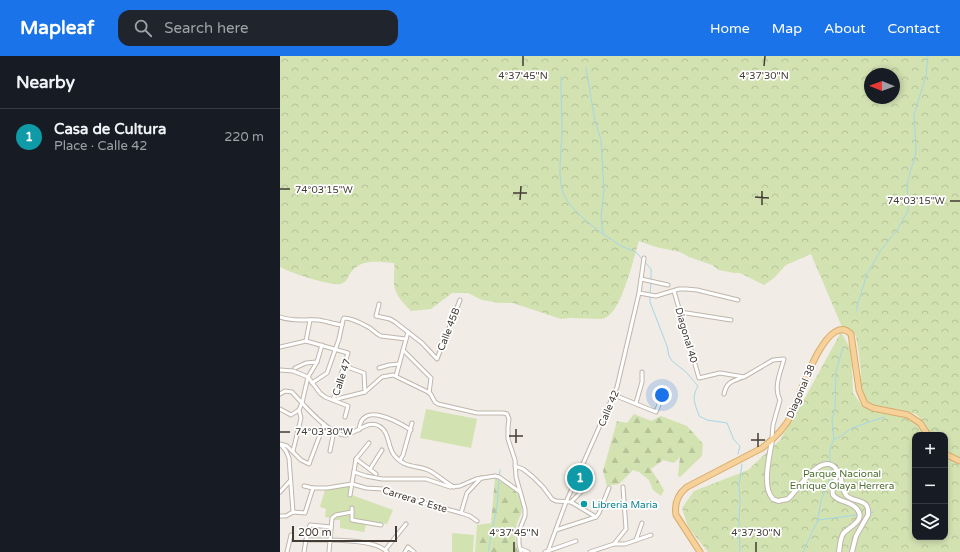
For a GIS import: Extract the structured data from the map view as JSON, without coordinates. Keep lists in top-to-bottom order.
{
  "streets": {
    "main road": ["Diagonal 38"],
    "street": [
      "Calle 45B",
      "Diagonal 40",
      "Calle 47",
      "Calle 42",
      "Carrera 2 Este"
    ]
  },
  "parks": ["Parque Nacional Enrique Olaya Herrera"],
  "places": ["Libreria Maria"],
  "scale_bar": "200 m",
  "north": "left",
  "page": {
    "header": "Mapleaf",
    "search": "Search here",
    "nav": [
      "Home",
      "Map",
      "About",
      "Contact"
    ],
    "heading": "Nearby",
    "list": [
      {
        "mark": "1",
        "name": "Casa de Cultura",
        "note": "Place · Calle 42",
        "value": "220 m"
      }
    ],
    "map_buttons": ["+", "−"],
    "pins": "1",
    "scale": "200 m"
  },
  "coordinates": [
    "4°37'45\"N",
    "4°37'30\"N",
    "74°03'15\"W",
    "74°03'30\"W"
  ]
}
